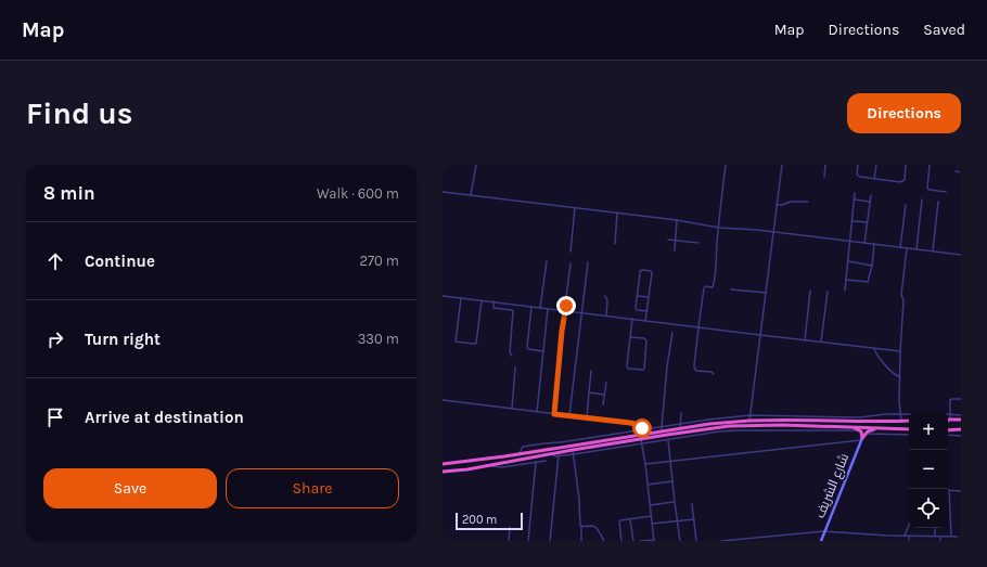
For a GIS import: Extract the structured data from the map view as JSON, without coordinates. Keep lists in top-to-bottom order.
{
  "streets": {
    "main road": ["شارع الشريف"]
  },
  "scale_bar": "200 m",
  "page": {
    "header": "Map",
    "nav": ["Map", "Directions", "Saved"],
    "buttons": [
      "Directions",
      ["Save", "Share"]
    ],
    "title": "Find us",
    "heading": ["8 min", "Walk · 600 m"],
    "list": [
      ["Continue", "270 m"],
      ["Turn right", "330 m"],
      "Arrive at destination"
    ],
    "map_buttons": ["+", "−"],
    "scale": "200 m"
  }
}
